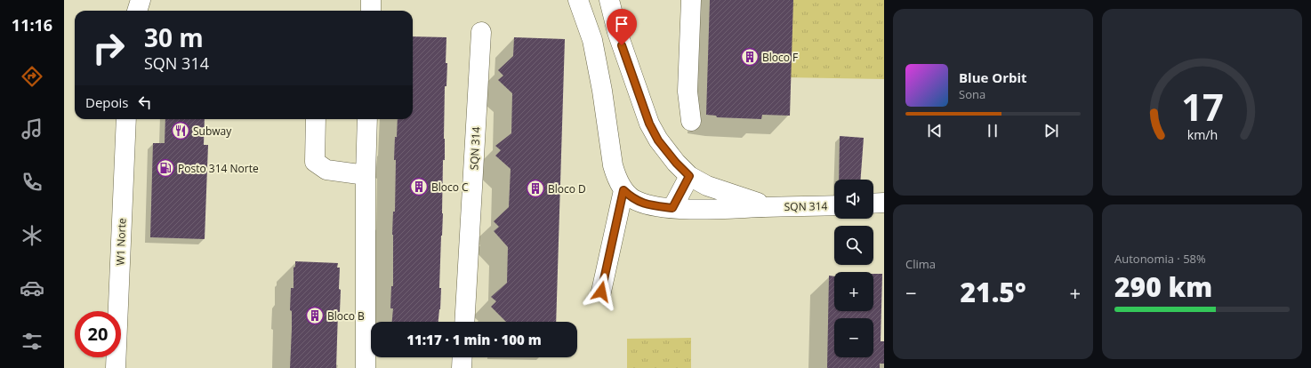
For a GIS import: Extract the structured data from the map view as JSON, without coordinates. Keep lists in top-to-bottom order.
{
  "streets": {
    "street": ["SQN 314", "W1 Norte"]
  },
  "places": {
    "building": [
      "Bloco F",
      "Bloco C",
      "Bloco D",
      "Bloco B"
    ],
    "restaurant": ["Subway"],
    "fuel station": ["Posto 314 Norte"]
  },
  "page": {
    "tabs": "11:16",
    "turn": ["30 m", "SQN 314"],
    "song": ["Blue Orbit", "Sona"],
    "then": "Depois",
    "map_buttons": ["+", "−"],
    "tile": [
      "Clima",
      ["Autonomia · 58%", "290 km"]
    ],
    "heat": ["−", "21.5°", "+"],
    "limit": "20",
    "trip": "11:17 · 1 min · 100 m",
    "gauge": ["17", "km/h"]
  }
}
